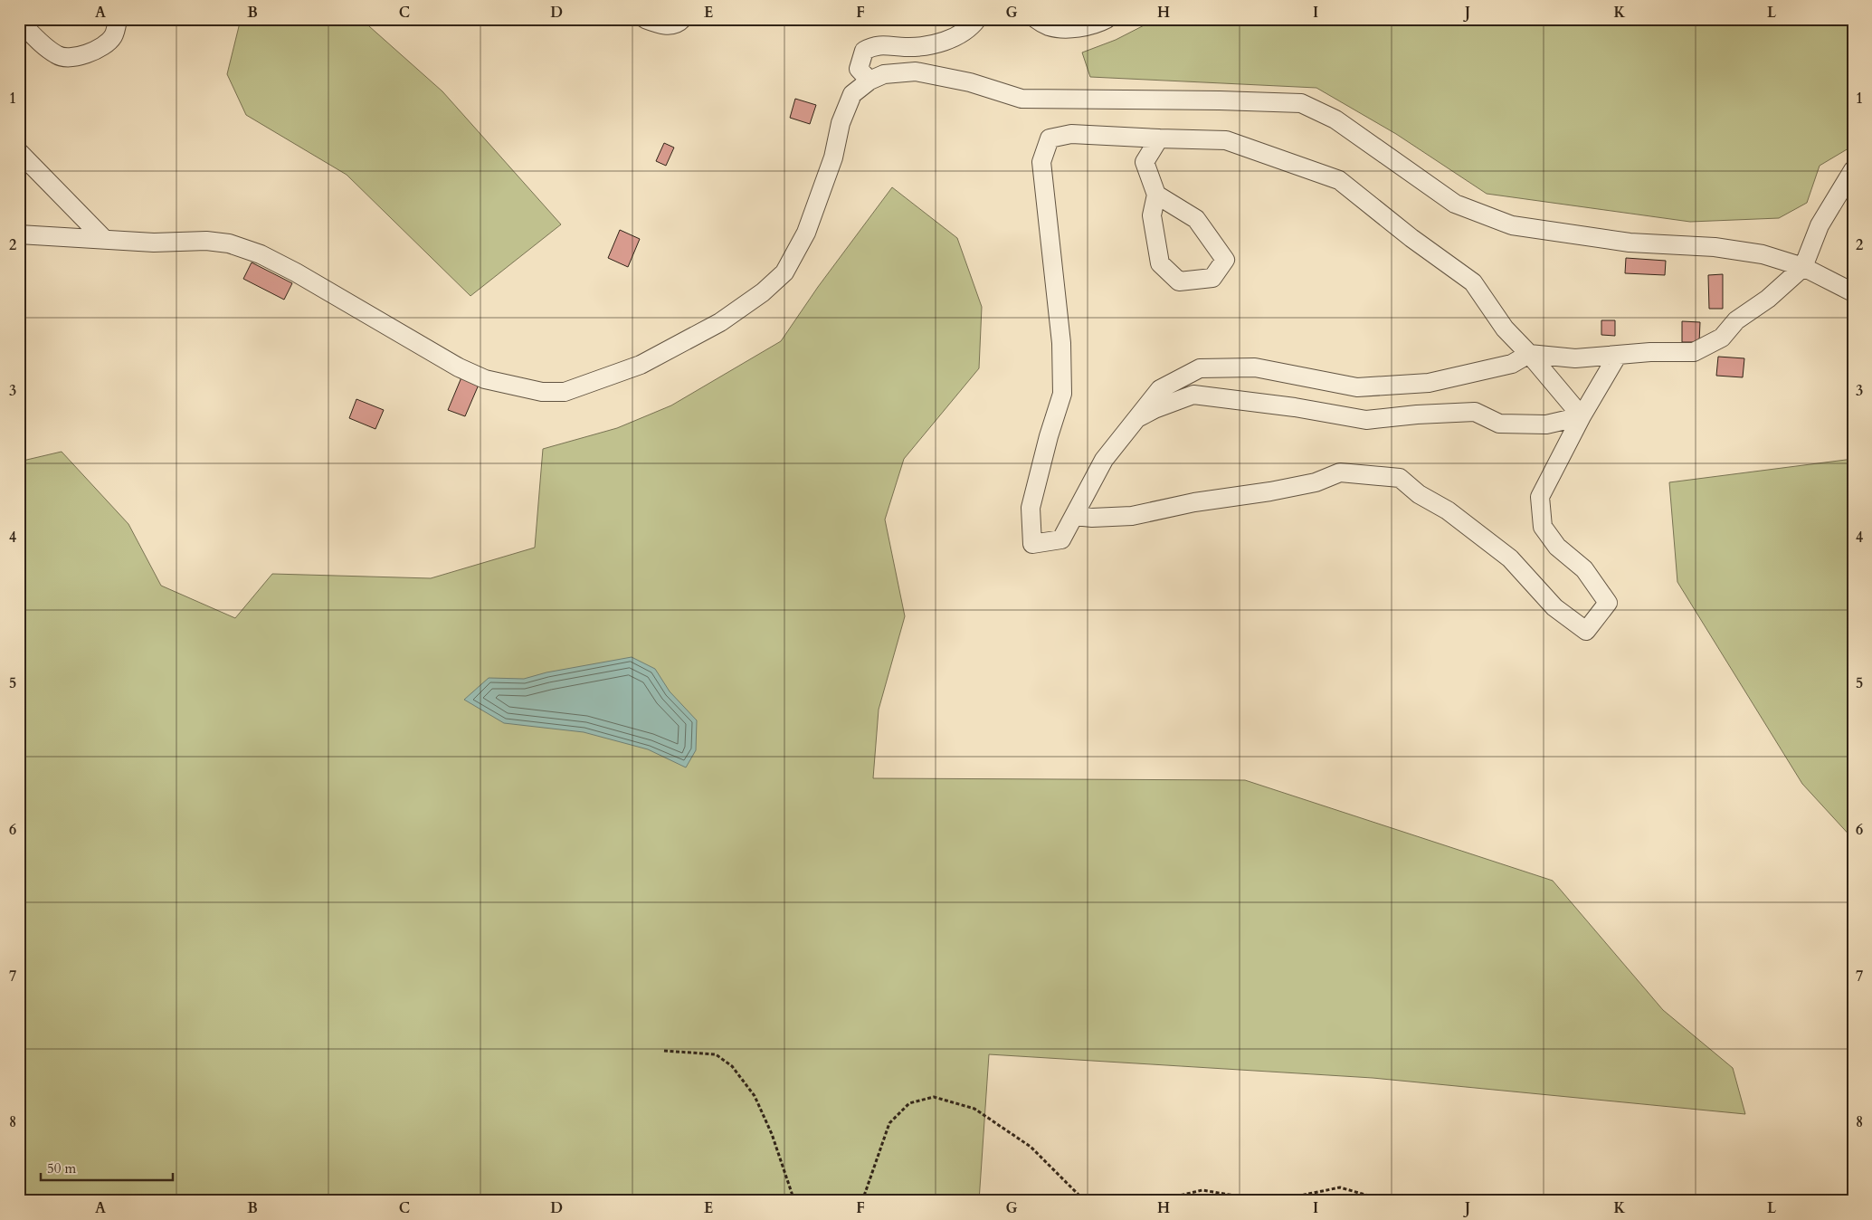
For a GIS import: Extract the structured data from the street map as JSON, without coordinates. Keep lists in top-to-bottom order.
{
  "scale_bar": "50 m",
  "grid": {
    "columns": [
      "A",
      "B",
      "C",
      "D",
      "E",
      "F",
      "G",
      "H",
      "I",
      "J",
      "K",
      "L"
    ],
    "rows": [
      "1",
      "2",
      "3",
      "4",
      "5",
      "6",
      "7",
      "8"
    ]
  }
}
